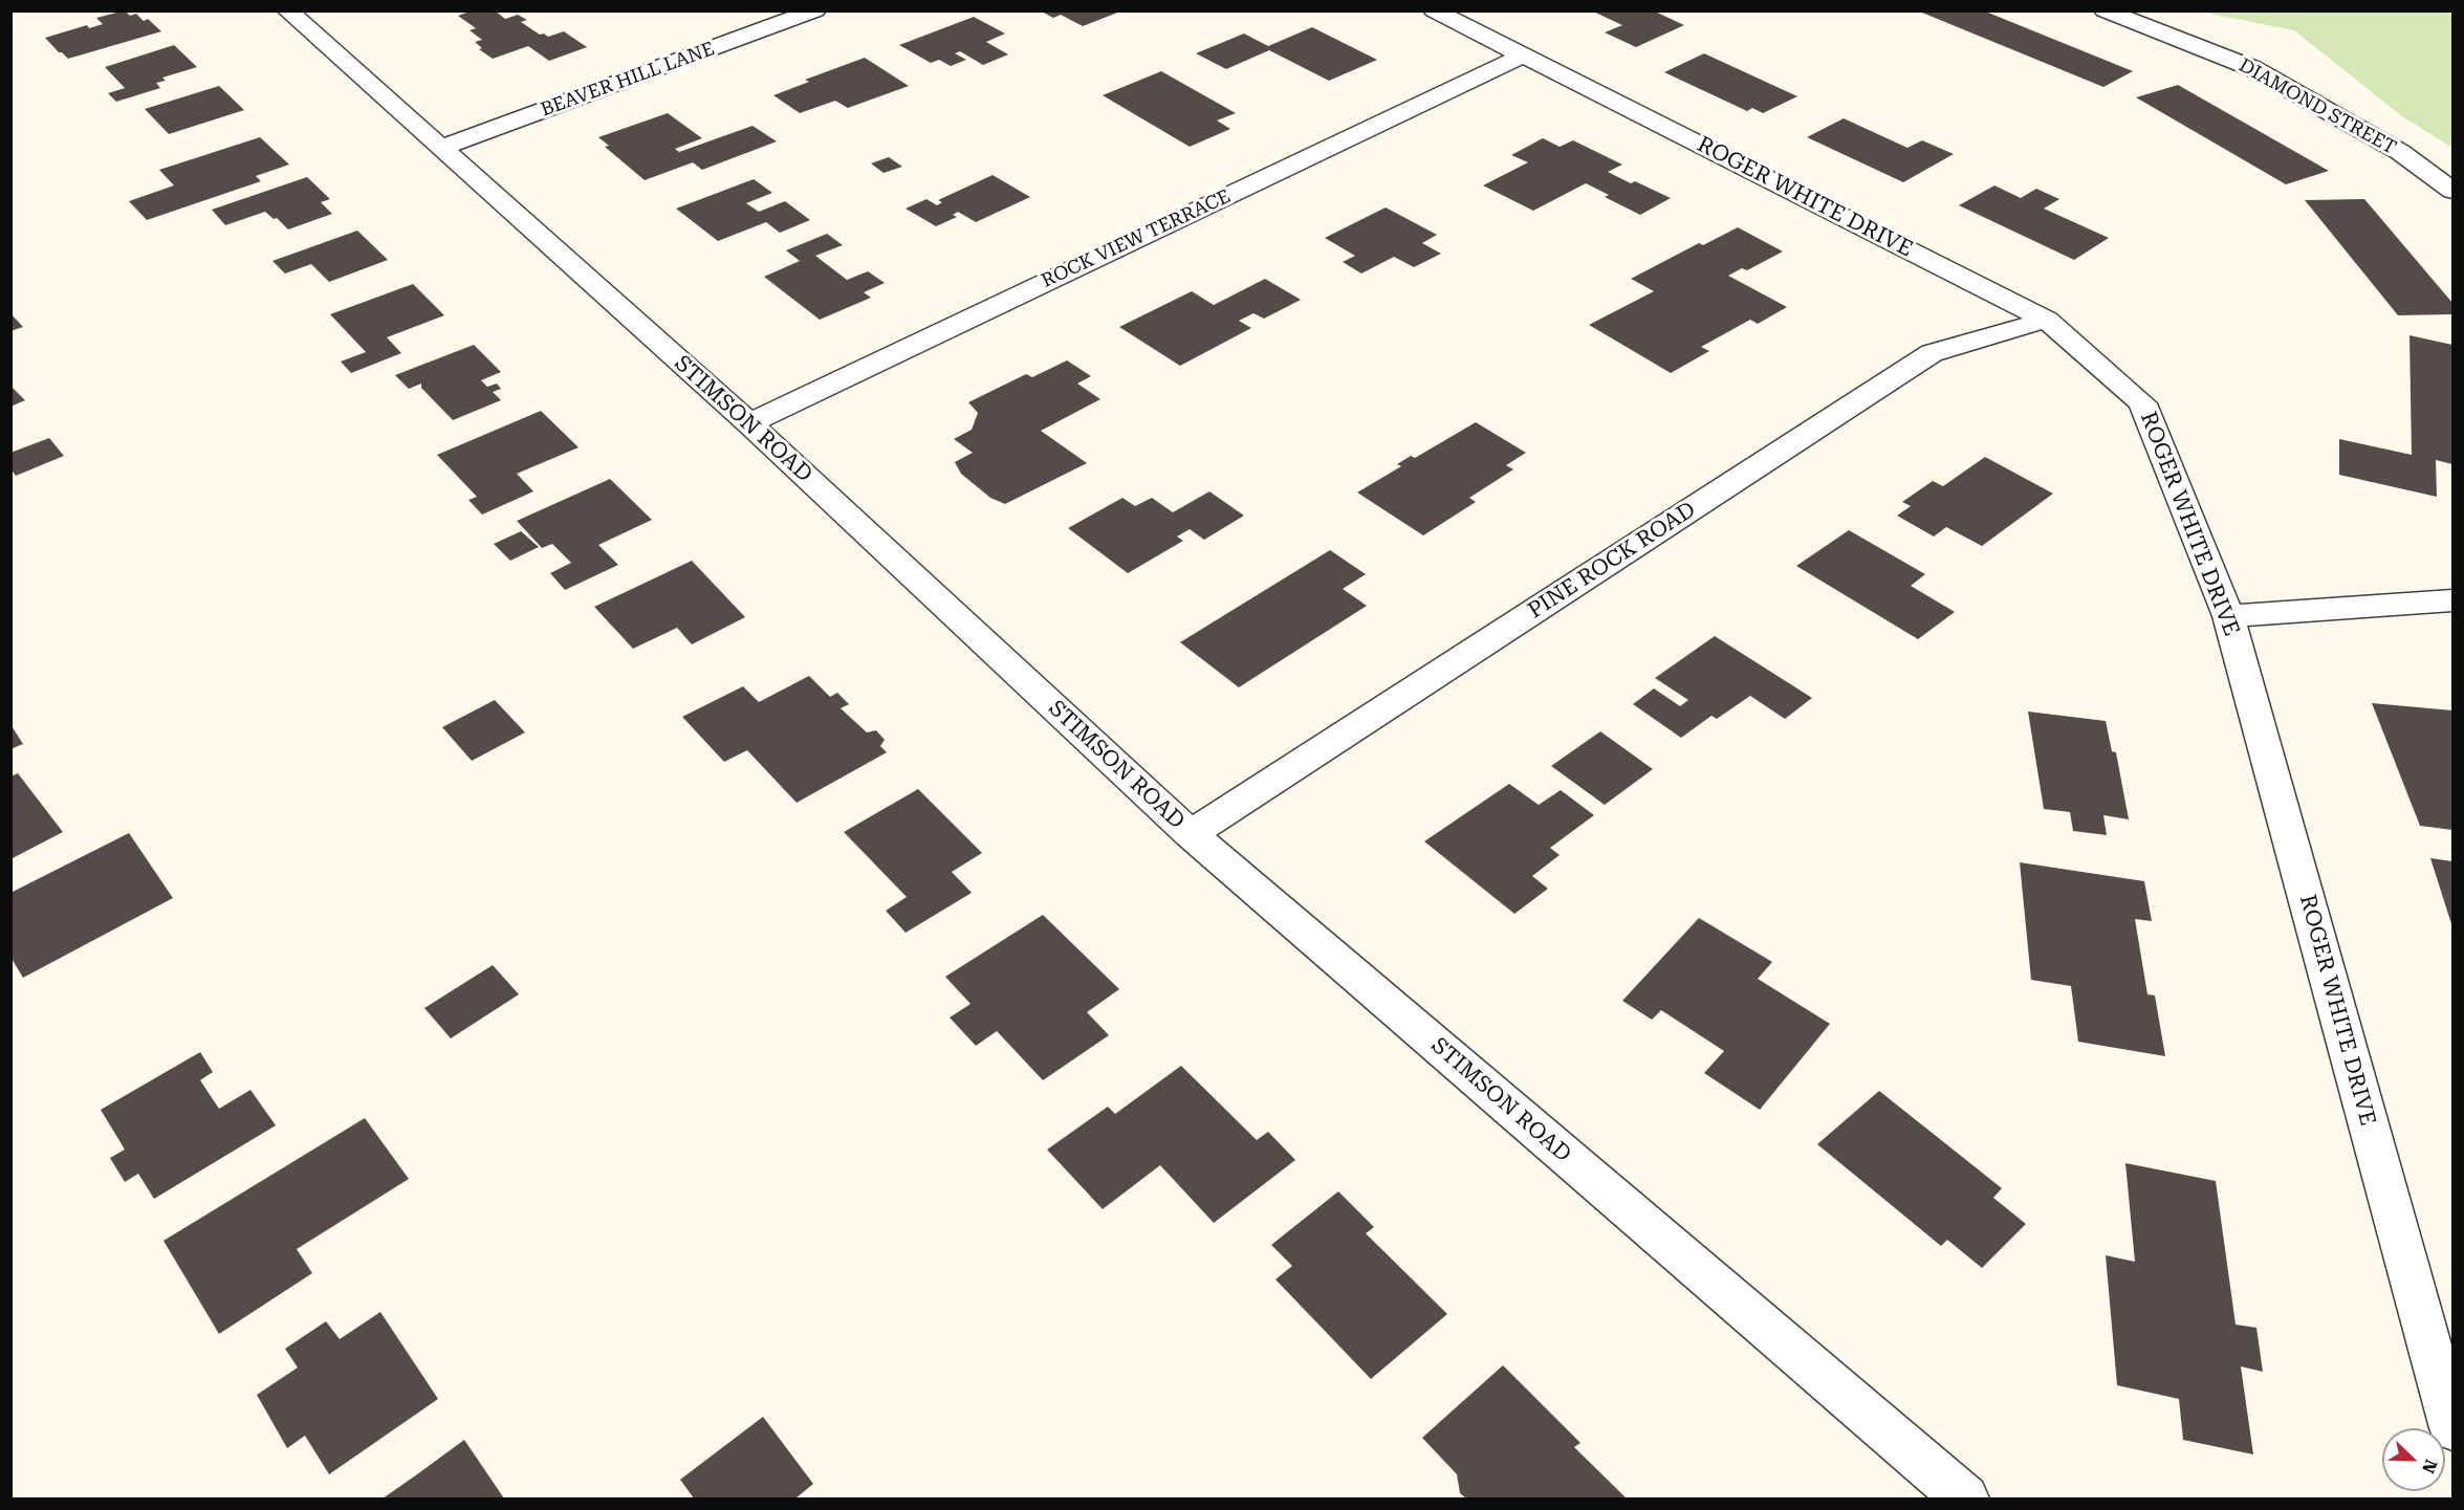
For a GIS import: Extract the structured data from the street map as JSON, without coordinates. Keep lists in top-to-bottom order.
{
  "streets": {
    "street": [
      "BEAVER HILL LANE",
      "DIAMOND STREET",
      "ROGER WHITE DRIVE",
      "ROCK VIEW TERRACE",
      "STIMSON ROAD",
      "PINE ROCK ROAD"
    ]
  },
  "crossings": [
    ["BEAVER HILL LANE", "STIMSON ROAD"],
    ["ROGER WHITE DRIVE", "ROCK VIEW TERRACE"],
    ["ROGER WHITE DRIVE", "PINE ROCK ROAD"],
    ["ROCK VIEW TERRACE", "STIMSON ROAD"],
    ["STIMSON ROAD", "PINE ROCK ROAD"]
  ],
  "north": "bottom right"
}
